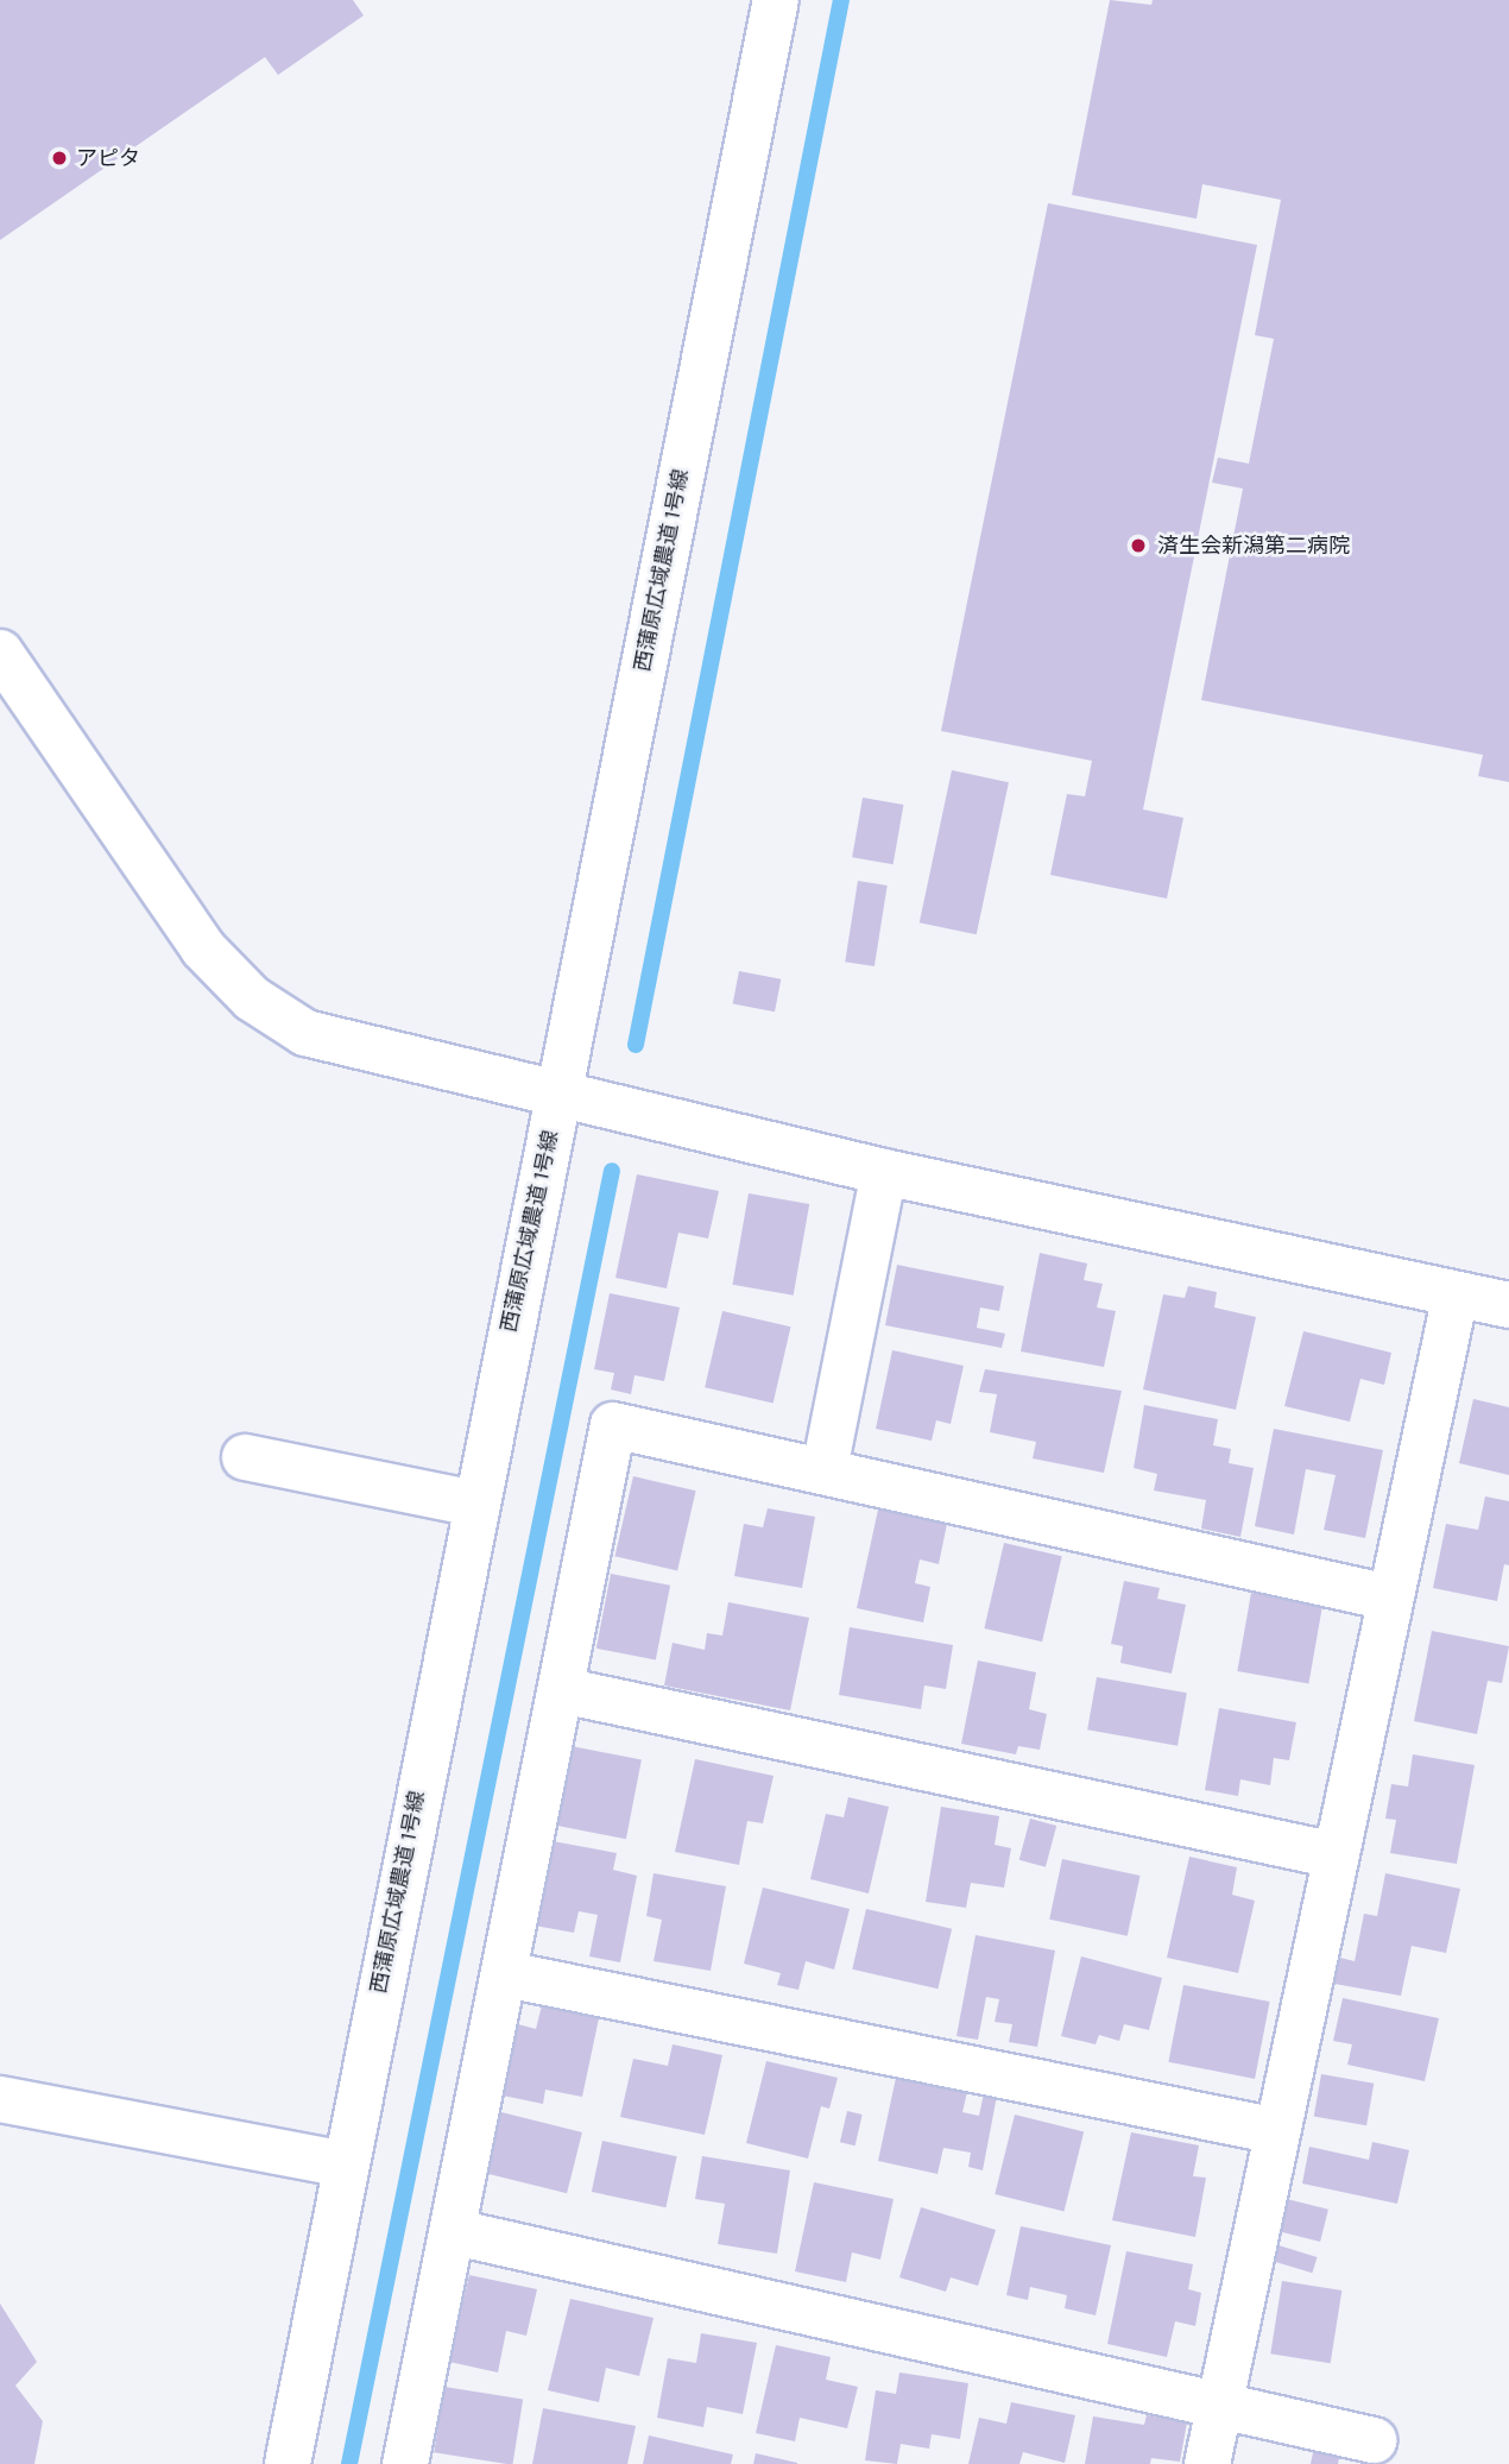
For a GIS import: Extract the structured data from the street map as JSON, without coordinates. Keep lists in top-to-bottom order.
{
  "streets": {
    "street": ["西蒲原広域農道 1号線"]
  },
  "places": ["アピタ", "済生会新潟第二病院"]
}
